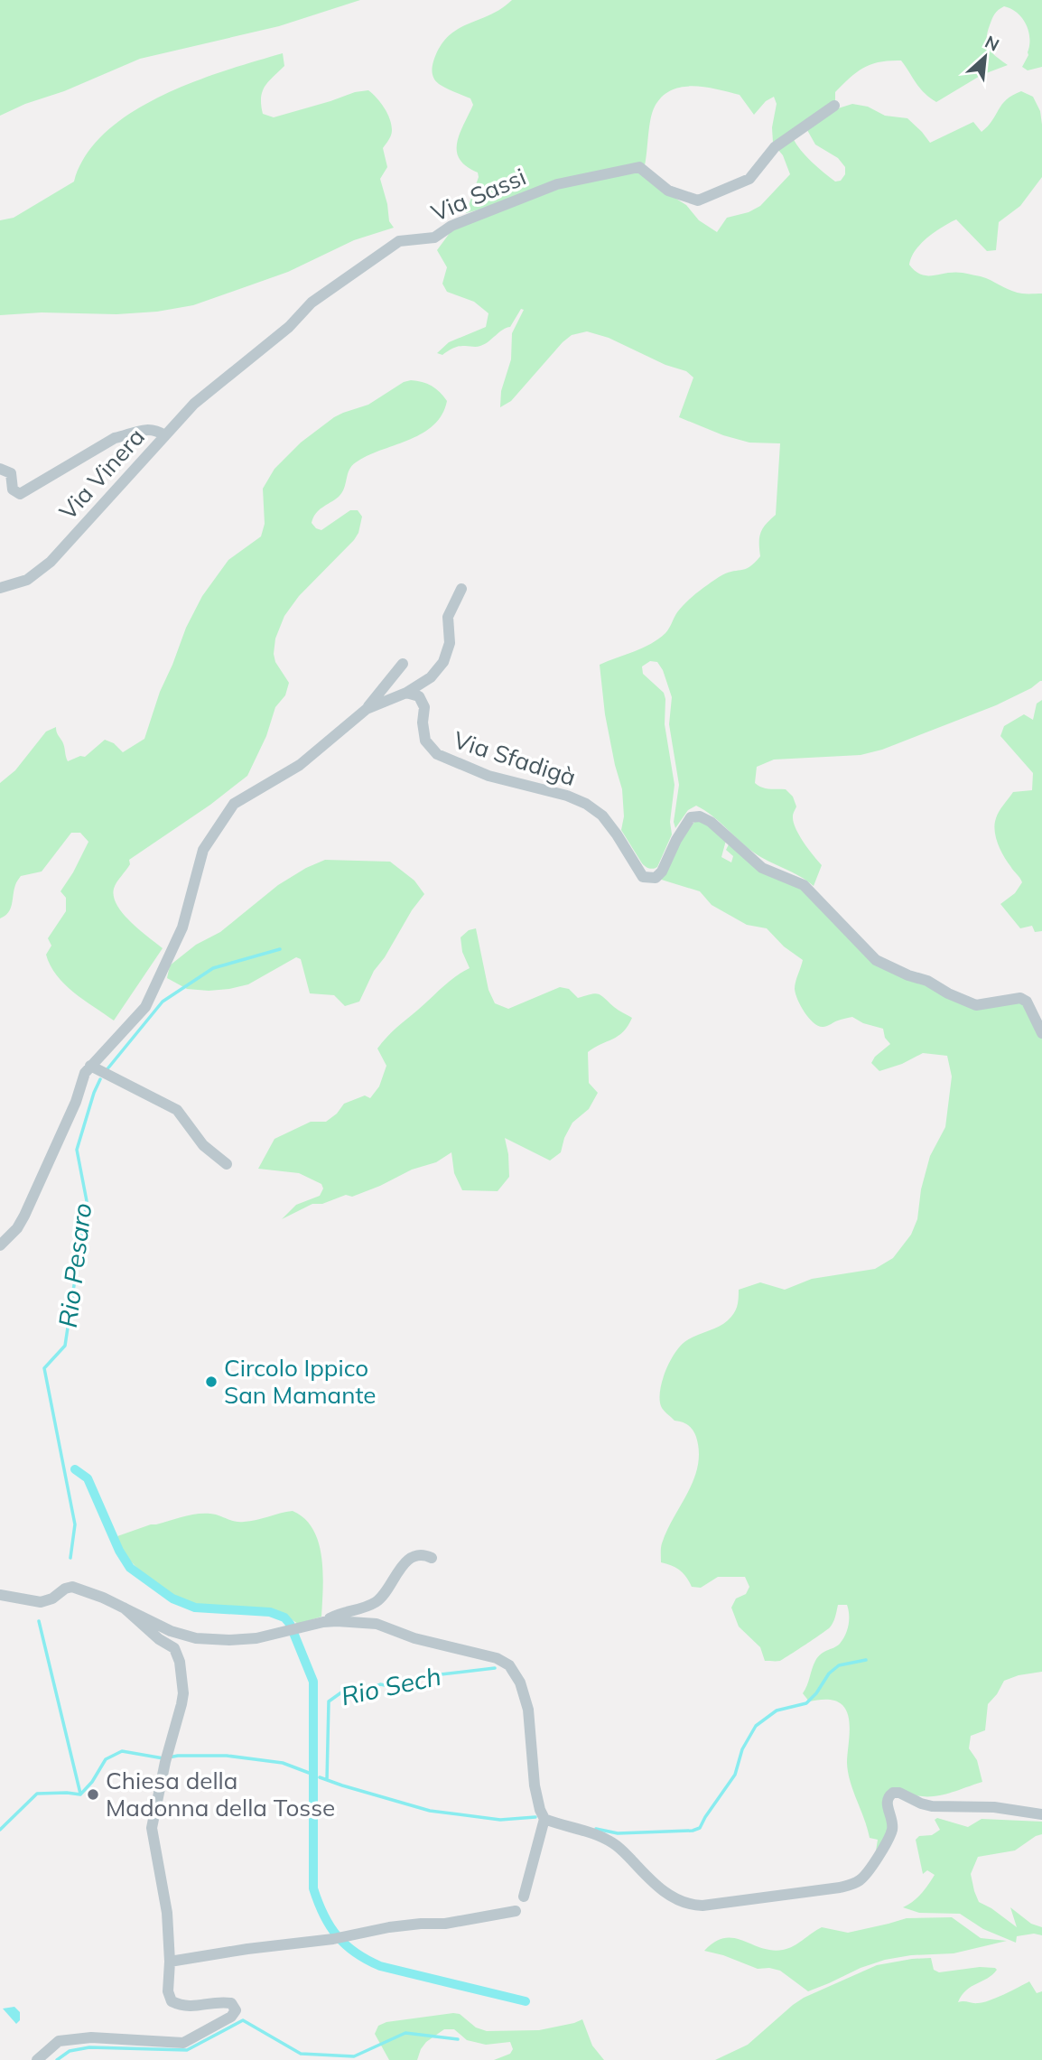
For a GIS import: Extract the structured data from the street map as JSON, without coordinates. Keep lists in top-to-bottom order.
{
  "streets": {
    "street": ["Via Sassi", "Via Vinera", "Via Sfadigà"]
  },
  "crossings": [
    ["Via Sassi", "Via Vinera"]
  ],
  "water": ["Rio Pesaro", "Rio Sech"],
  "places": ["Circolo Ippico San Mamante", "Chiesa della Madonna della Tosse"],
  "north": "top right"
}
